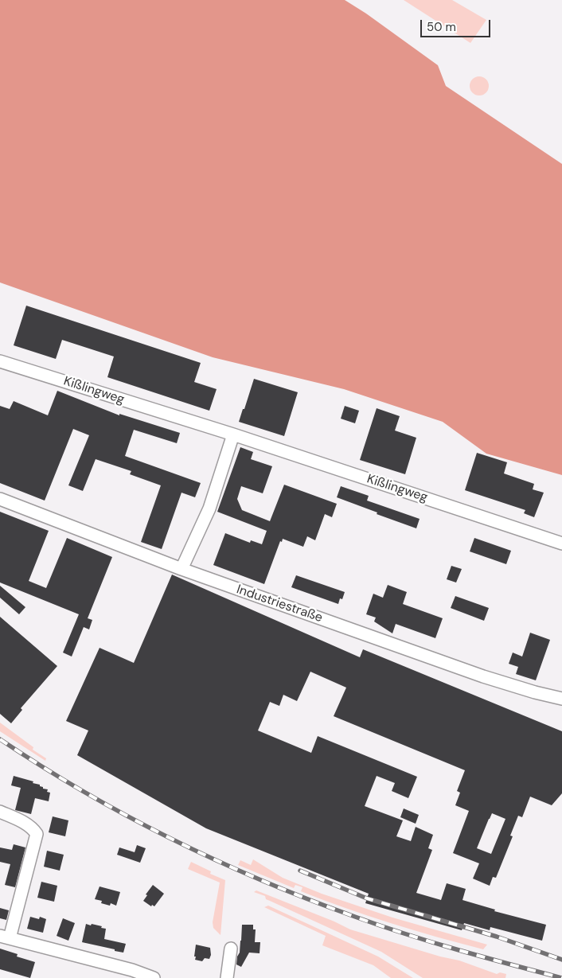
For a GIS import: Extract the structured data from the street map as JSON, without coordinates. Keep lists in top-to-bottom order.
{
  "streets": {
    "street": ["Kißlingweg", "Industriestraße"]
  },
  "scale_bar": "50 m"
}
